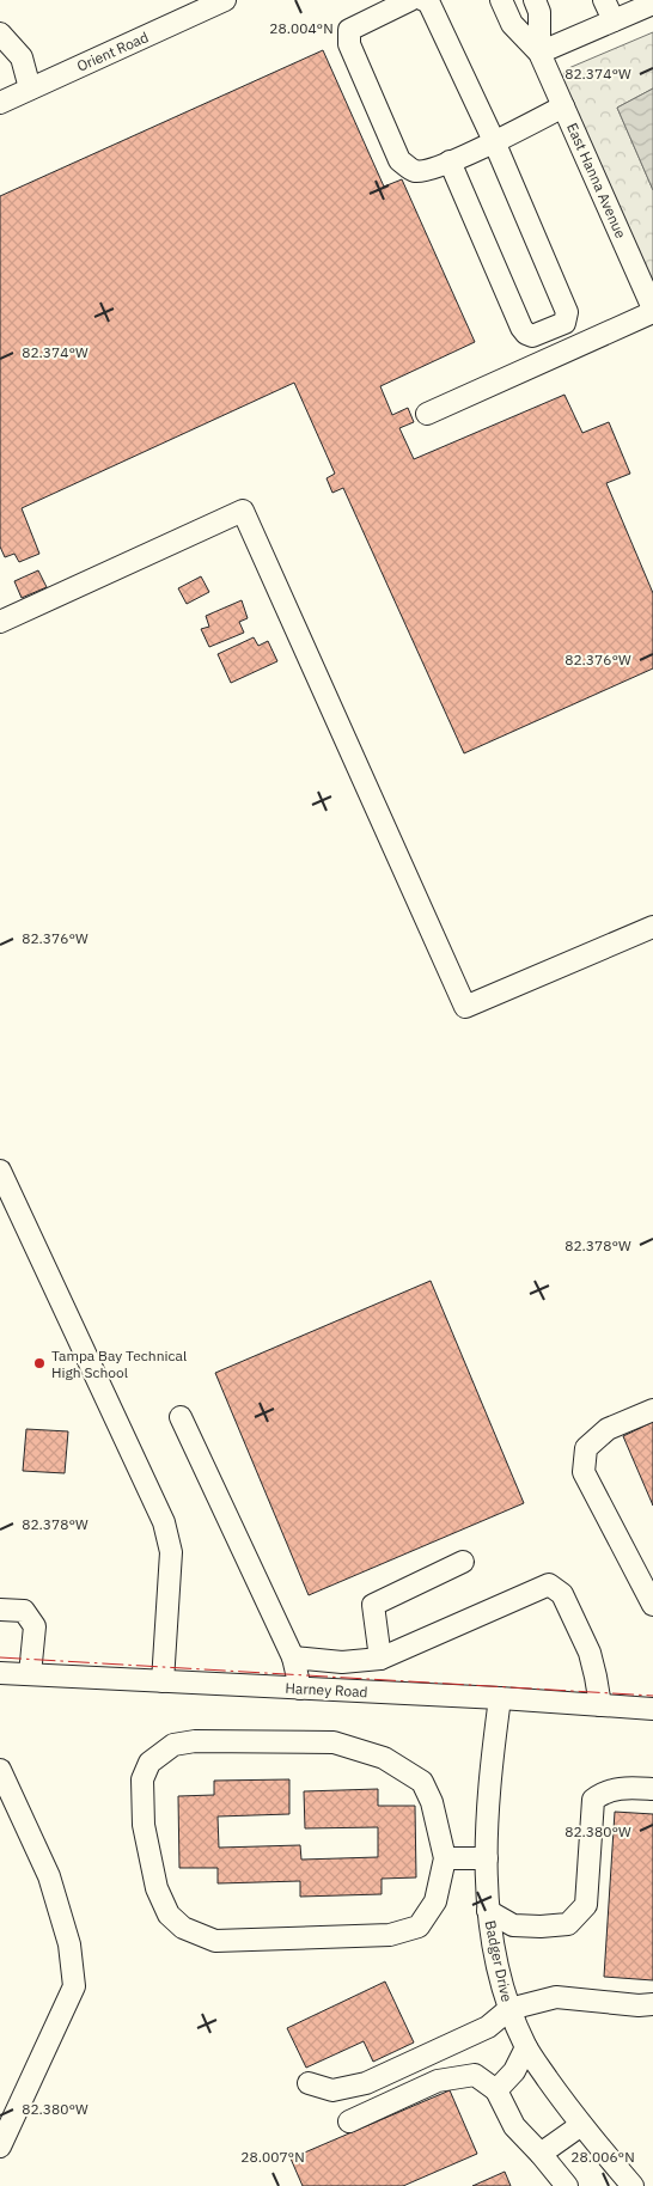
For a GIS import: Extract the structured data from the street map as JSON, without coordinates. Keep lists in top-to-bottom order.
{
  "streets": {
    "street": [
      "Orient Road",
      "East Hanna Avenue",
      "Harney Road",
      "Badger Drive"
    ]
  },
  "crossings": [
    ["Harney Road", "Badger Drive"]
  ],
  "places": ["Tampa Bay Technical High School"],
  "coordinates": [
    "28.004°N",
    "82.374°W",
    "82.376°W",
    "82.378°W",
    "82.380°W",
    "28.007°N",
    "28.006°N"
  ]
}
